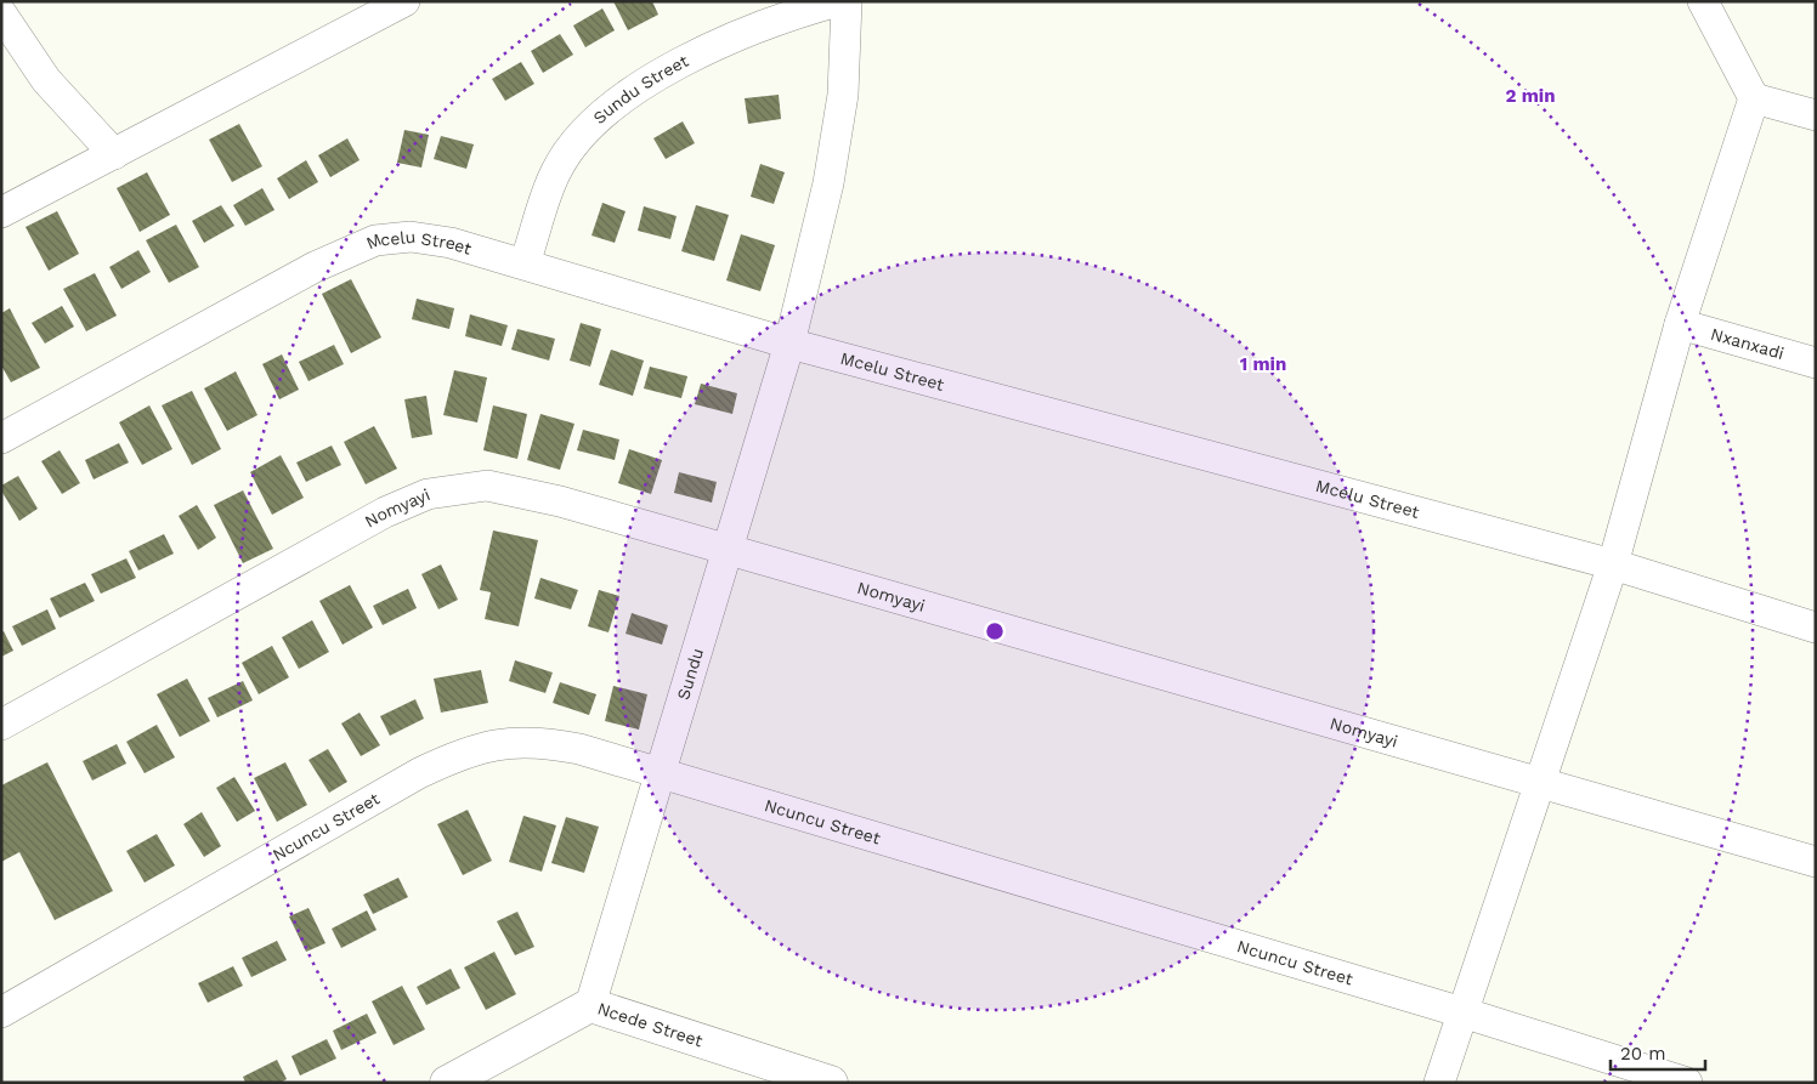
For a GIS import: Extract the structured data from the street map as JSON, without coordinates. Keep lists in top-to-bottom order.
{
  "streets": {
    "street": [
      "Sundu Street",
      "Mcelu Street",
      "Nxanxadi",
      "Nomyayi",
      "Sundu",
      "Ncuncu Street",
      "Ncede Street"
    ]
  },
  "crossings": [
    ["Sundu Street", "Mcelu Street"],
    ["Mcelu Street", "Sundu"],
    ["Nomyayi", "Sundu"],
    ["Sundu", "Ncuncu Street"],
    ["Sundu", "Ncede Street"]
  ],
  "scale_bar": "20 m",
  "rings": ["2 min", "1 min"]
}
